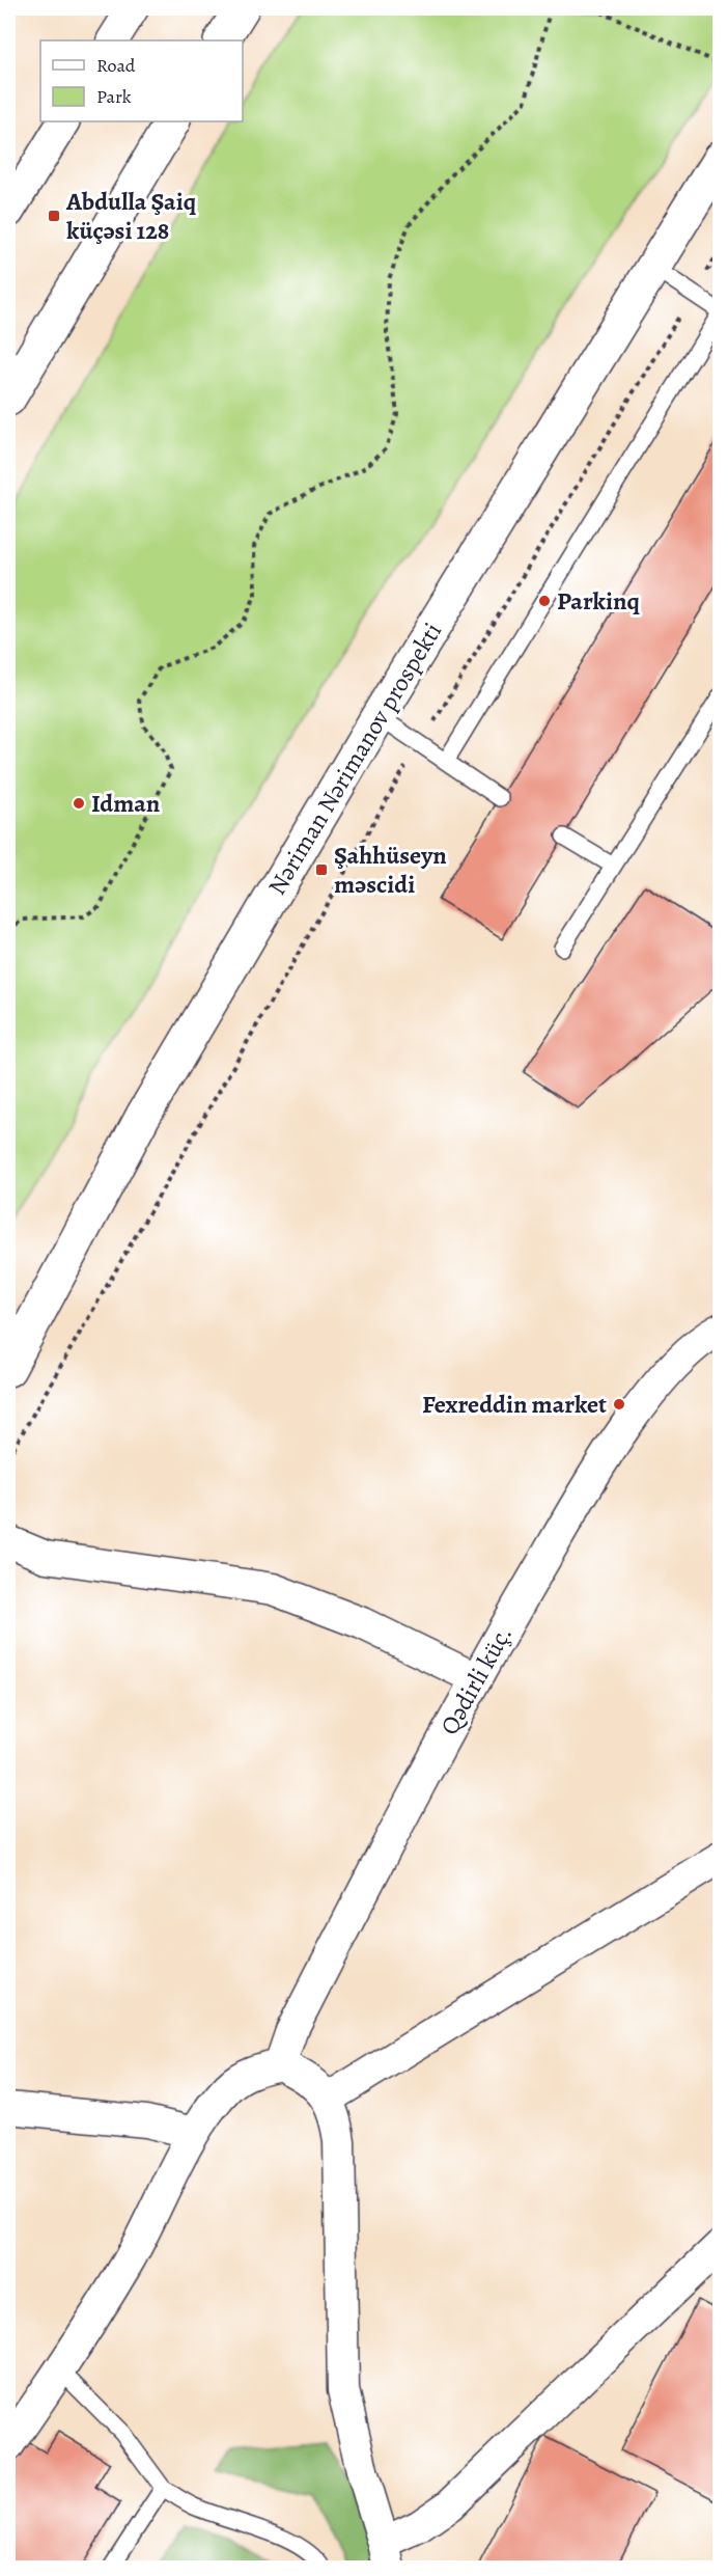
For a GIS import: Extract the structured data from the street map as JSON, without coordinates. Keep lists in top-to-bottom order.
{
  "streets": {
    "main road": ["Nəriman Nərimanov prospekti"],
    "street": ["Qədirli küç."]
  },
  "places": {
    "transit": ["Abdulla Şaiq küçəsi 128", "Şahhüseyn məscidi"],
    "other": ["Parkinq", "Idman", "Fexreddin market"]
  },
  "legend": ["Road", "Park"]
}
